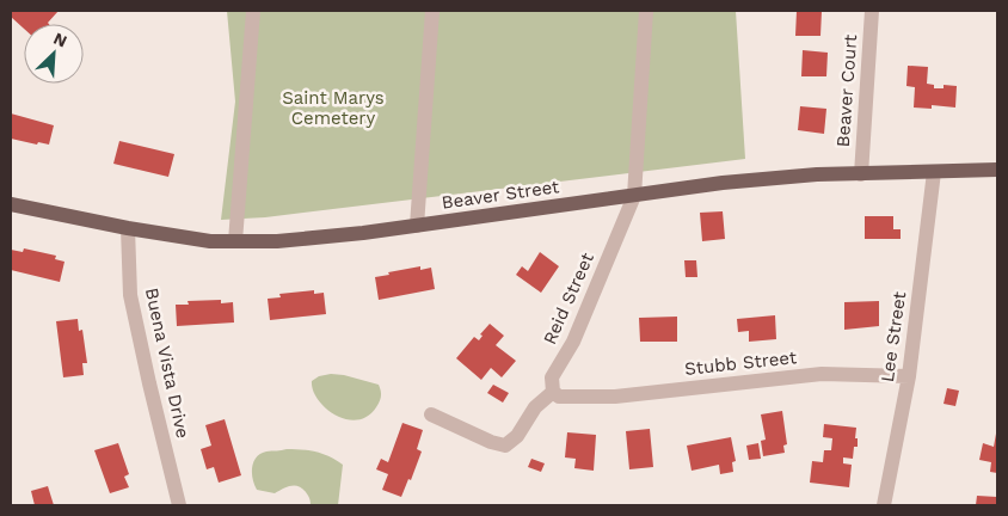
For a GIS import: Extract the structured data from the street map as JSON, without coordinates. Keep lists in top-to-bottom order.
{
  "streets": {
    "main road": ["Beaver Street"],
    "street": [
      "Beaver Court",
      "Reid Street",
      "Lee Street",
      "Buena Vista Drive",
      "Stubb Street"
    ]
  },
  "crossings": [
    ["Beaver Court", "Beaver Street"],
    ["Beaver Street", "Reid Street"],
    ["Beaver Street", "Lee Street"],
    ["Beaver Street", "Buena Vista Drive"],
    ["Reid Street", "Stubb Street"],
    ["Lee Street", "Stubb Street"]
  ],
  "parks": ["Saint Marys Cemetery"],
  "north": "top right"
}
